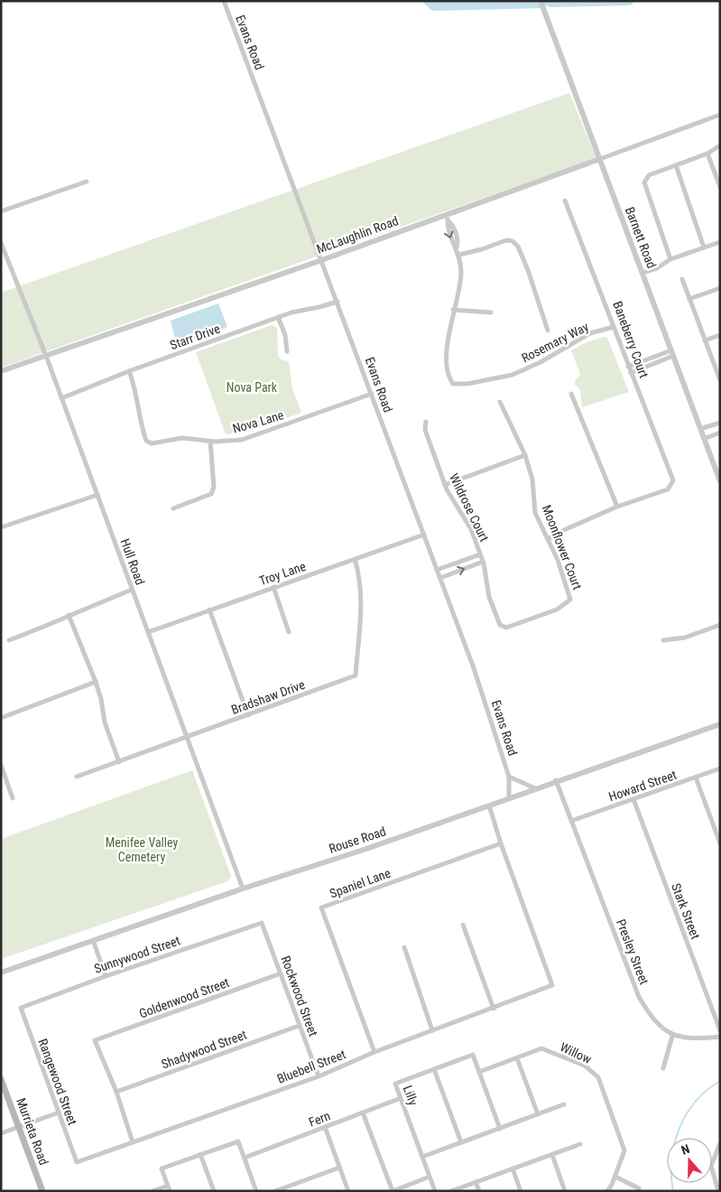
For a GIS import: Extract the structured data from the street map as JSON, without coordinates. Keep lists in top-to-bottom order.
{
  "streets": {
    "main road": ["Murrieta Road"],
    "street": [
      "Evans Road",
      "McLaughlin Road",
      "Barnett Road",
      "Starr Drive",
      "Baneberry Court",
      "Rosemary Way",
      "Nova Lane",
      "Wildrose Court",
      "Moonflower Court",
      "Hull Road",
      "Troy Lane",
      "Bradshaw Drive",
      "Howard Street",
      "Rouse Road",
      "Spaniel Lane",
      "Stark Street",
      "Presley Street",
      "Sunnywood Street",
      "Rockwood Street",
      "Goldenwood Street",
      "Shadywood Street",
      "Willow",
      "Bluebell Street",
      "Rangewood Street",
      "Lilly",
      "Fern"
    ]
  },
  "crossings": [
    ["Evans Road", "McLaughlin Road"],
    ["Evans Road", "Starr Drive"],
    ["Evans Road", "Nova Lane"],
    ["Evans Road", "Troy Lane"],
    ["Evans Road", "Rouse Road"],
    ["McLaughlin Road", "Barnett Road"],
    ["McLaughlin Road", "Hull Road"],
    ["Starr Drive", "Nova Lane"],
    ["Starr Drive", "Hull Road"],
    ["Baneberry Court", "Rosemary Way"],
    ["Wildrose Court", "Moonflower Court"],
    ["Hull Road", "Troy Lane"],
    ["Hull Road", "Bradshaw Drive"],
    ["Hull Road", "Rouse Road"],
    ["Troy Lane", "Bradshaw Drive"],
    ["Howard Street", "Stark Street"],
    ["Howard Street", "Presley Street"],
    ["Rouse Road", "Presley Street"],
    ["Spaniel Lane", "Bluebell Street"],
    ["Sunnywood Street", "Rockwood Street"],
    ["Sunnywood Street", "Rangewood Street"],
    ["Rockwood Street", "Goldenwood Street"],
    ["Rockwood Street", "Shadywood Street"],
    ["Rockwood Street", "Bluebell Street"],
    ["Goldenwood Street", "Shadywood Street"],
    ["Willow", "Lilly"],
    ["Bluebell Street", "Rangewood Street"],
    ["Lilly", "Fern"]
  ],
  "parks": ["Nova Park", "Menifee Valley Cemetery"],
  "north": "top"
}
